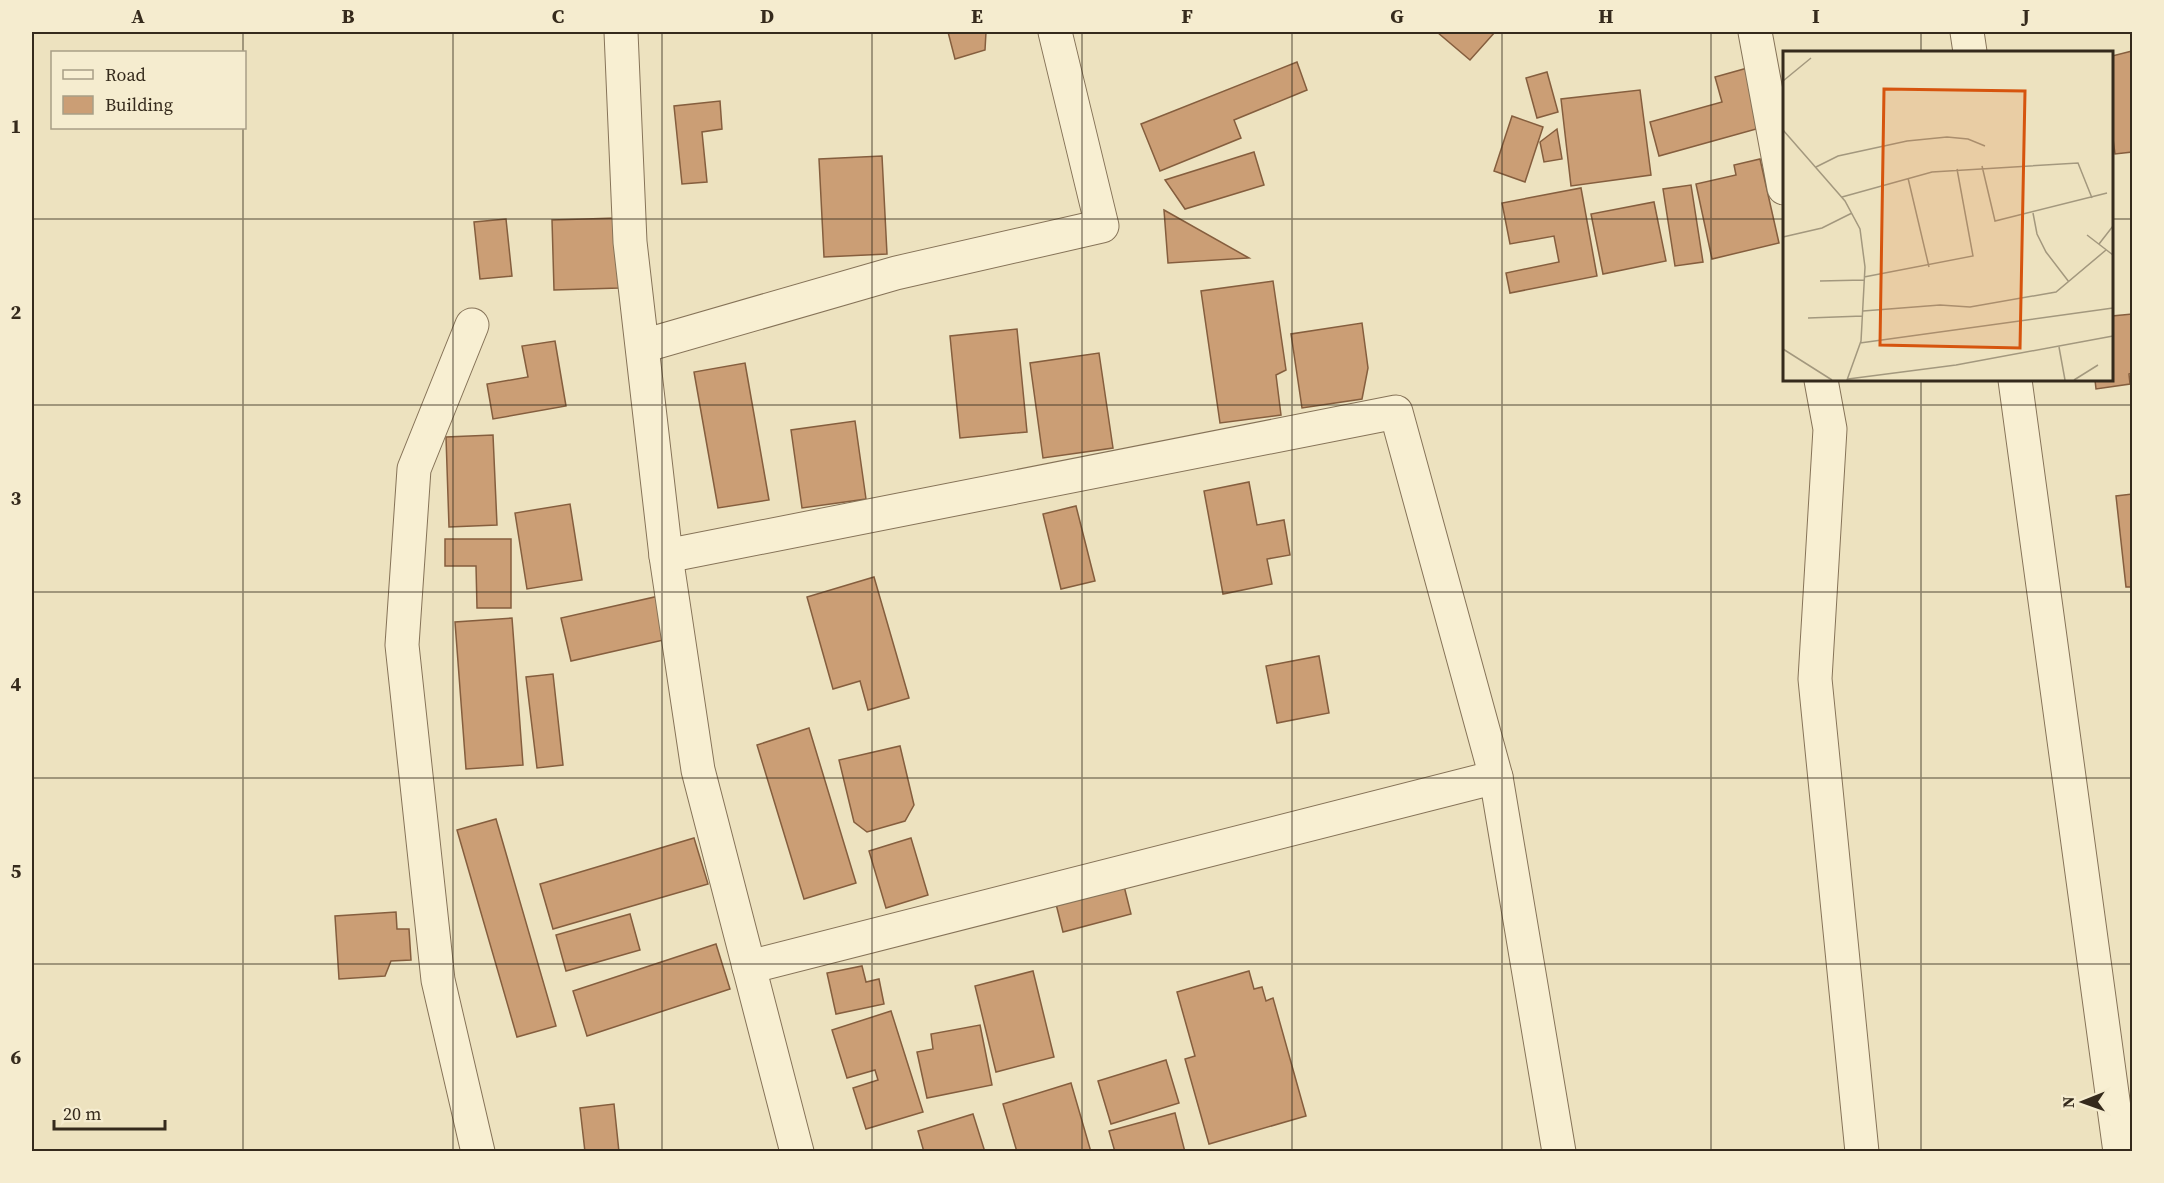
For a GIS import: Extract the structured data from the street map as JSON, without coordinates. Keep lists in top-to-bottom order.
{
  "legend": ["Road", "Building"],
  "scale_bar": "20 m",
  "north": "left",
  "grid": {
    "columns": [
      "A",
      "B",
      "C",
      "D",
      "E",
      "F",
      "G",
      "H",
      "I",
      "J"
    ],
    "rows": [
      "1",
      "2",
      "3",
      "4",
      "5",
      "6"
    ]
  }
}
